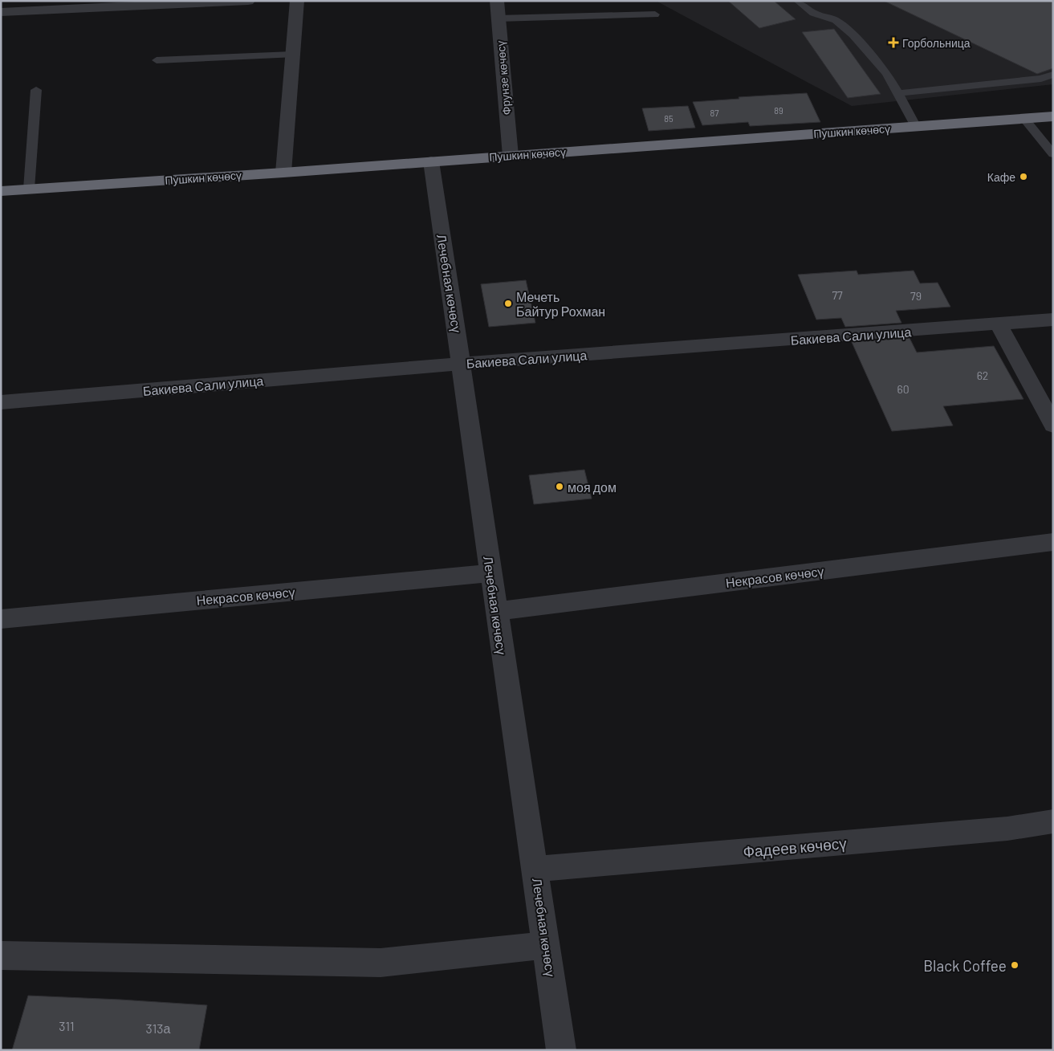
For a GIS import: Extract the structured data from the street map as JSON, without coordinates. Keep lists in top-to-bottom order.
{
  "streets": {
    "highway": ["Пушкин көчөсү"],
    "street": [
      "Фрунзе көчөсү",
      "Лечебная көчөсү",
      "Бакиева Сали улица",
      "Некрасов көчөсү",
      "Фадеев көчөсү"
    ]
  },
  "crossings": [
    ["Фрунзе көчөсү", "Пушкин көчөсү"],
    ["Пушкин көчөсү", "Лечебная көчөсү"],
    ["Лечебная көчөсү", "Бакиева Сали улица"],
    ["Лечебная көчөсү", "Некрасов көчөсү"],
    ["Лечебная көчөсү", "Фадеев көчөсү"]
  ],
  "places": {
    "health": ["Горбольница"],
    "other": [
      "Кафе",
      "Мечеть Байтур Рохман",
      "моя дом",
      "Black Coffee"
    ]
  },
  "house_numbers": [
    "89",
    "87",
    "85",
    "77",
    "79",
    "62",
    "60",
    "311",
    "313а"
  ]
}
